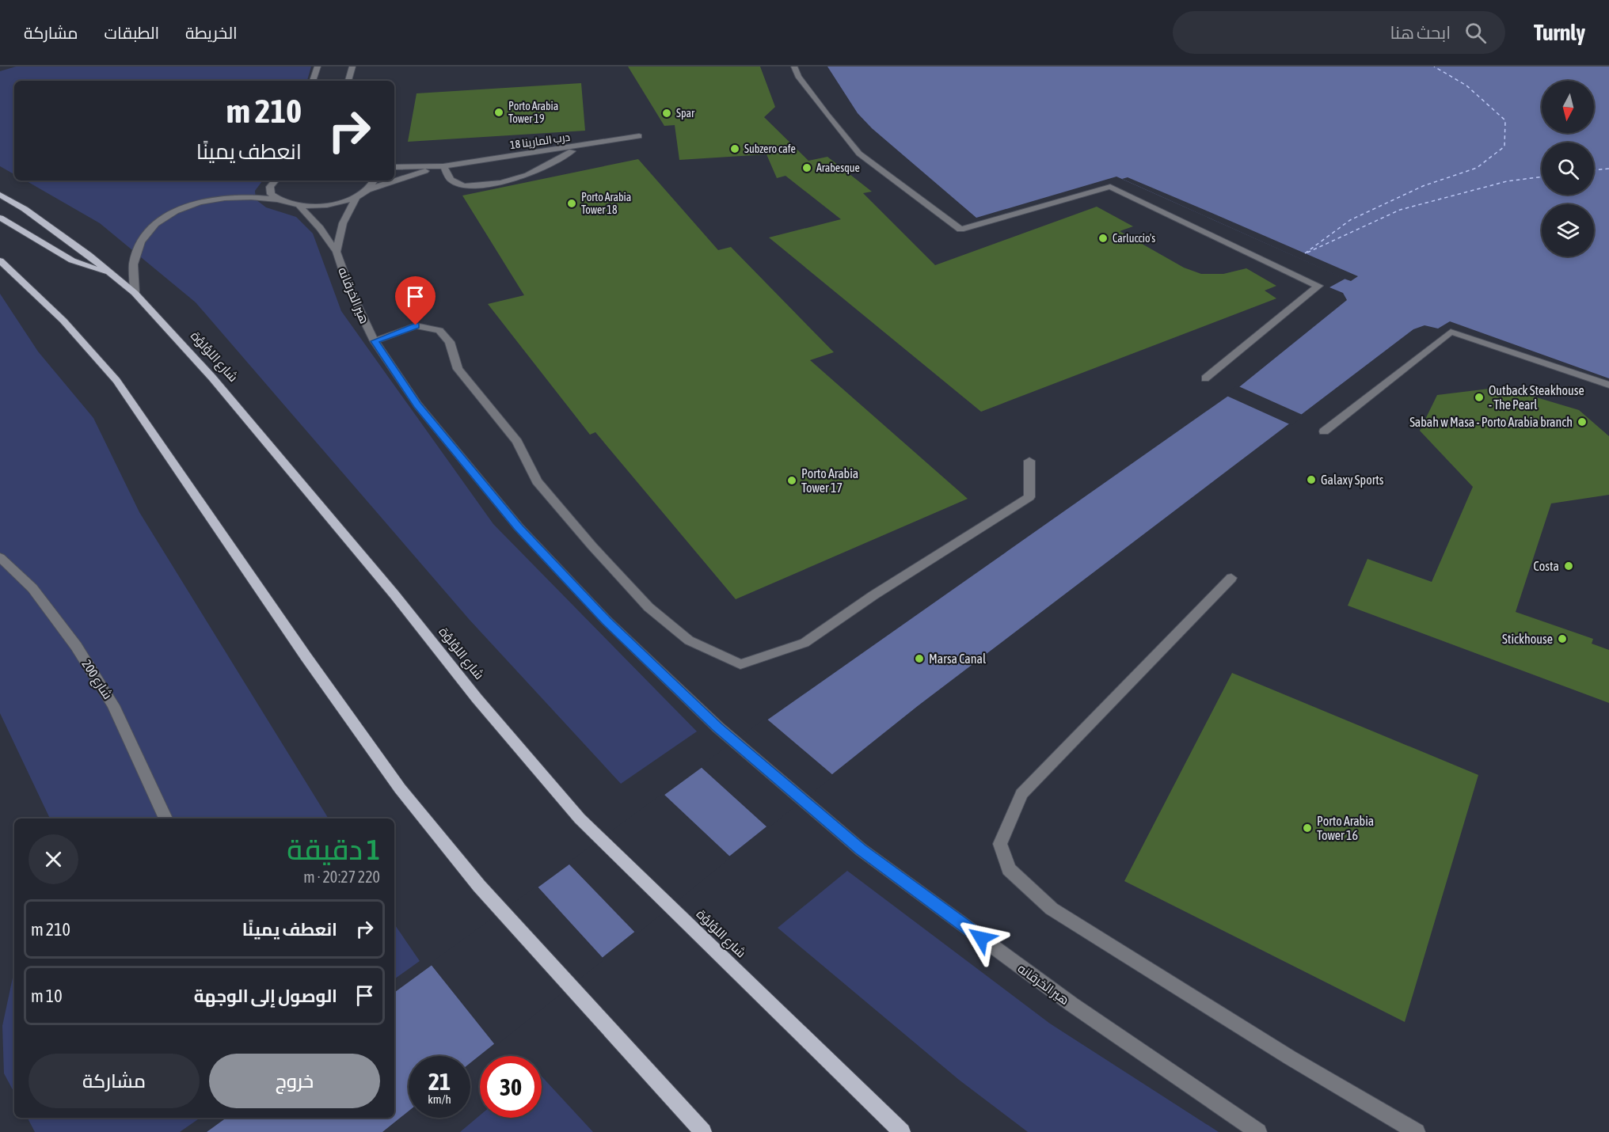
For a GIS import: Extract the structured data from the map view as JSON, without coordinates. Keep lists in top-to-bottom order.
{
  "streets": {
    "main road": ["شارع اللؤلؤة"],
    "street": ["درب المارينا 18", "هير الخرقانه", "شارع 200"]
  },
  "crossings": [
    ["درب المارينا 18", "هير الخرقانه"]
  ],
  "places": [
    "Porto Arabia Tower 19",
    "Spar",
    "Subzero cafe",
    "Arabesque",
    "Porto Arabia Tower 18",
    "Carluccio's",
    "Outback Steakhouse - The Pearl",
    "Sabah w Masa - Porto Arabia branch",
    "Galaxy Sports",
    "Porto Arabia Tower 17",
    "Costa",
    "Stickhouse",
    "Marsa Canal",
    "Porto Arabia Tower 16"
  ],
  "north": "bottom",
  "page": {
    "header": "Turnly",
    "search": "ابحث هنا",
    "nav": ["الخريطة", "الطبقات", "مشاركة"],
    "turn": ["210 m", "انعطف يمينًا"],
    "heading": ["1 دقيقة", "220 m · 20:27"],
    "list": [
      {
        "name": "انعطف يمينًا",
        "value": "210 m"
      },
      {
        "name": "الوصول إلى الوجهة",
        "value": "10 m"
      }
    ],
    "buttons": ["خروج", "مشاركة"],
    "speed": "21 km/h",
    "limit": "30"
  }
}
